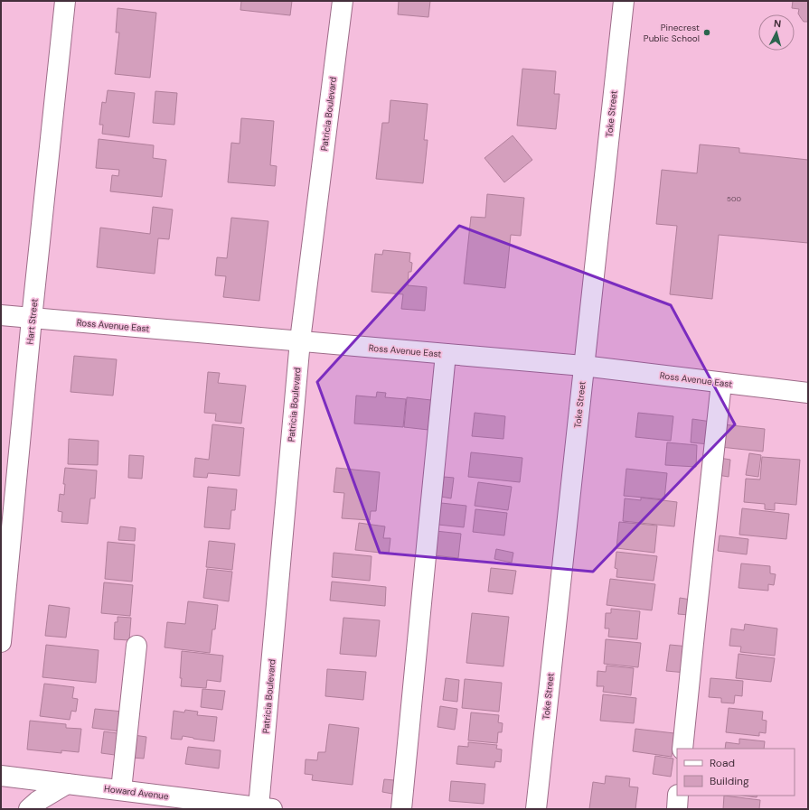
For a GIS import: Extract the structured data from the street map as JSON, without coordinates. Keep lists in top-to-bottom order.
{
  "streets": {
    "street": [
      "Patricia Boulevard",
      "Toke Street",
      "Hart Street",
      "Ross Avenue East",
      "Howard Avenue"
    ]
  },
  "crossings": [
    ["Patricia Boulevard", "Ross Avenue East"],
    ["Patricia Boulevard", "Howard Avenue"],
    ["Toke Street", "Ross Avenue East"],
    ["Hart Street", "Ross Avenue East"]
  ],
  "places": ["Pinecrest Public School"],
  "house_numbers": ["500"],
  "legend": ["Road", "Building"],
  "north": "top"
}
